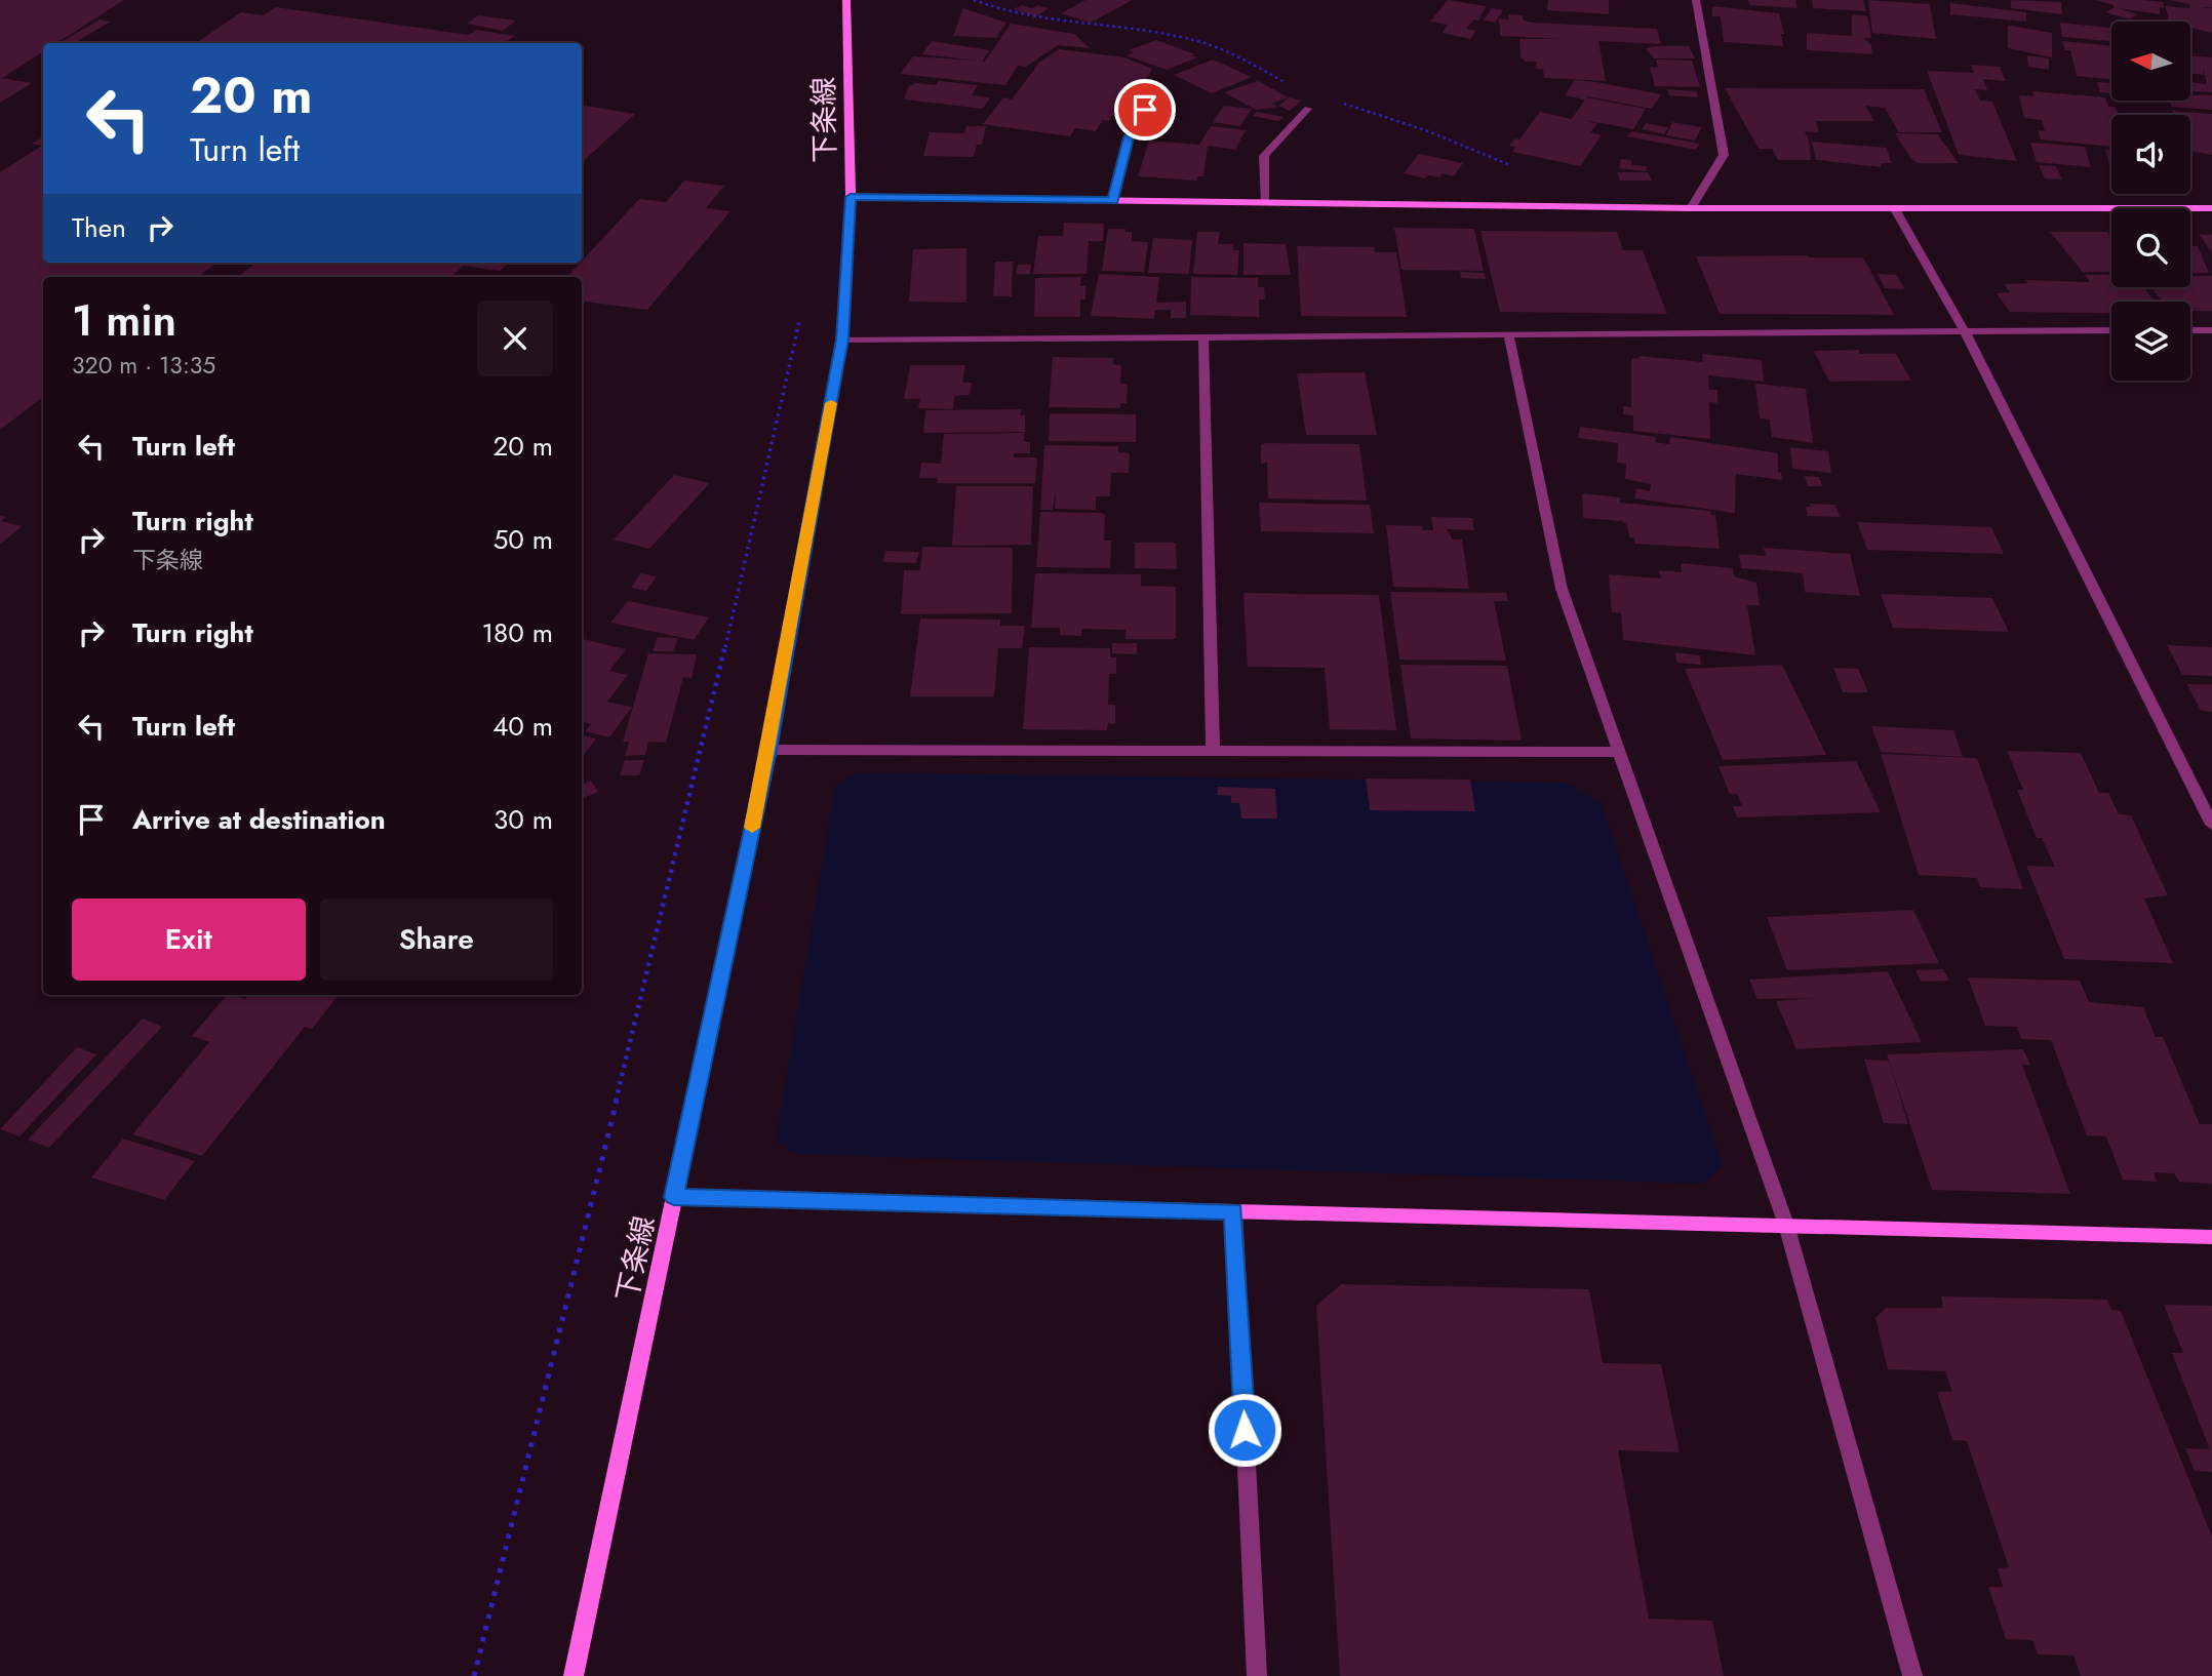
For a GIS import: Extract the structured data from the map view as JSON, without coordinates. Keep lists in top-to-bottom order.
{
  "streets": {
    "street": ["下条線"]
  },
  "north": "left",
  "page": {
    "turn": ["20 m", "Turn left"],
    "then": "Then",
    "heading": ["1 min", "320 m · 13:35"],
    "list": [
      {
        "name": "Turn left",
        "value": "20 m"
      },
      {
        "name": "Turn right",
        "note": "下条線",
        "value": "50 m"
      },
      {
        "name": "Turn right",
        "value": "180 m"
      },
      {
        "name": "Turn left",
        "value": "40 m"
      },
      {
        "name": "Arrive at destination",
        "value": "30 m"
      }
    ],
    "buttons": ["Exit", "Share"]
  }
}
